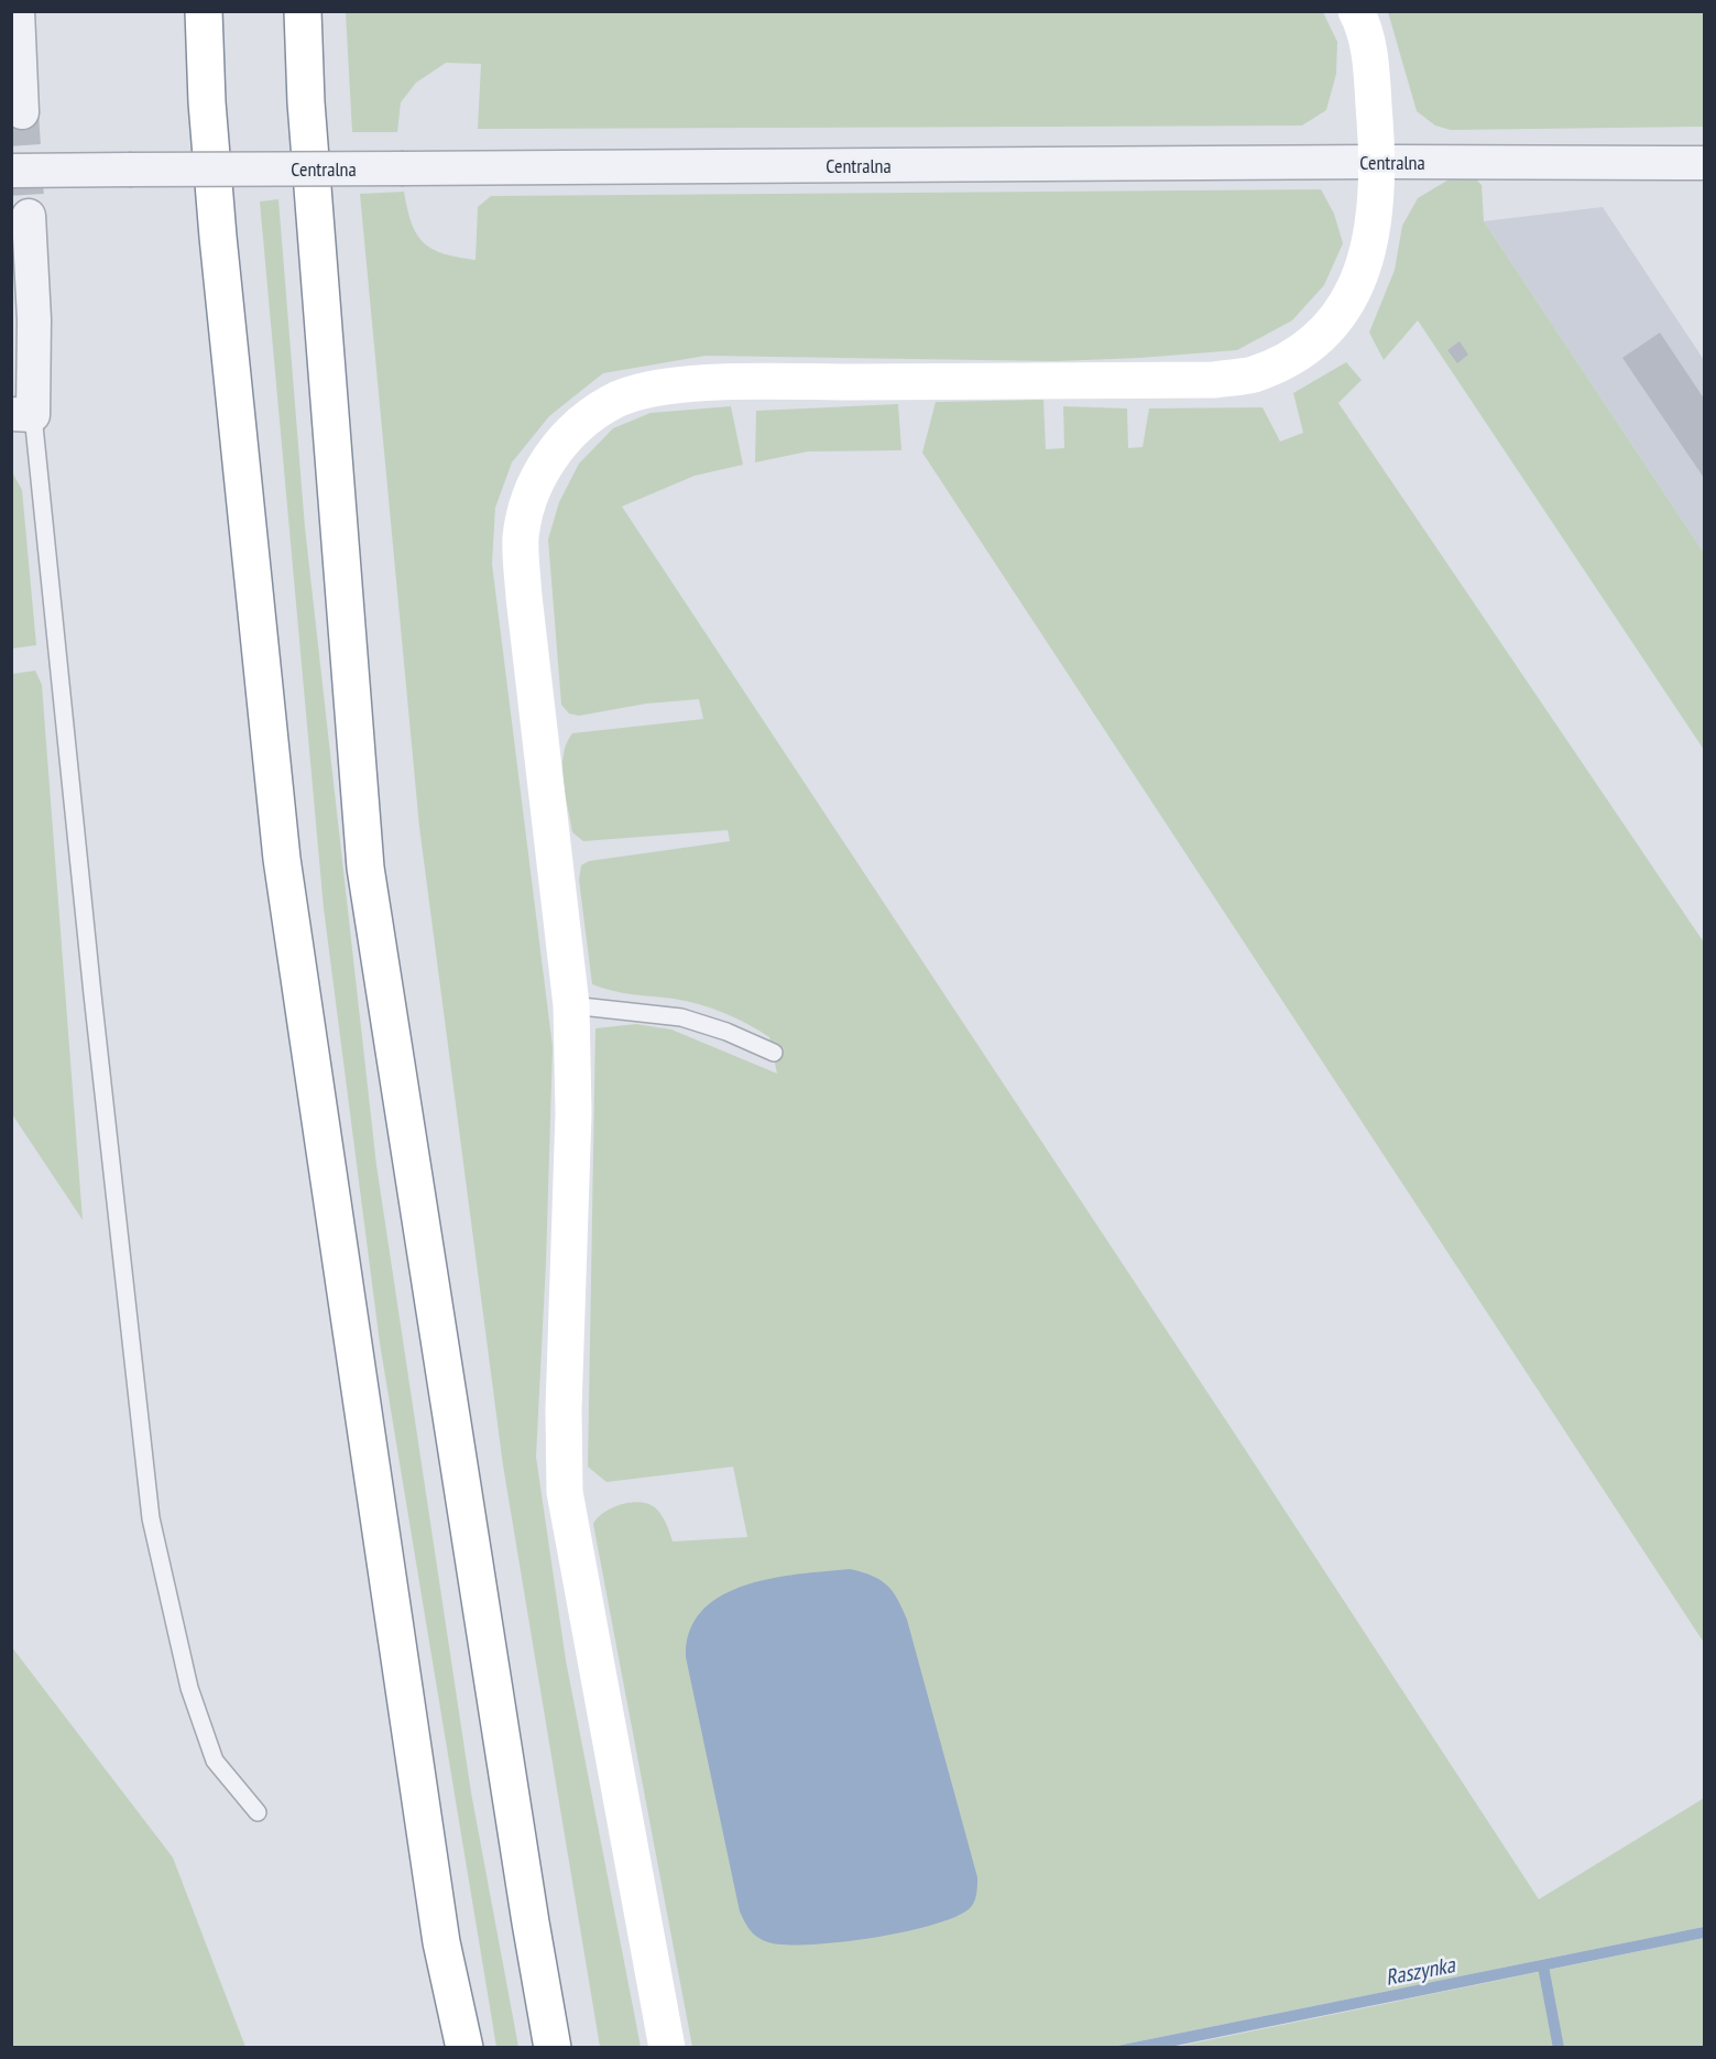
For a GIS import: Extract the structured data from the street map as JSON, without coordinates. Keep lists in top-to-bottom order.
{
  "streets": {
    "street": ["Centralna"]
  },
  "water": ["Raszynka"]
}
